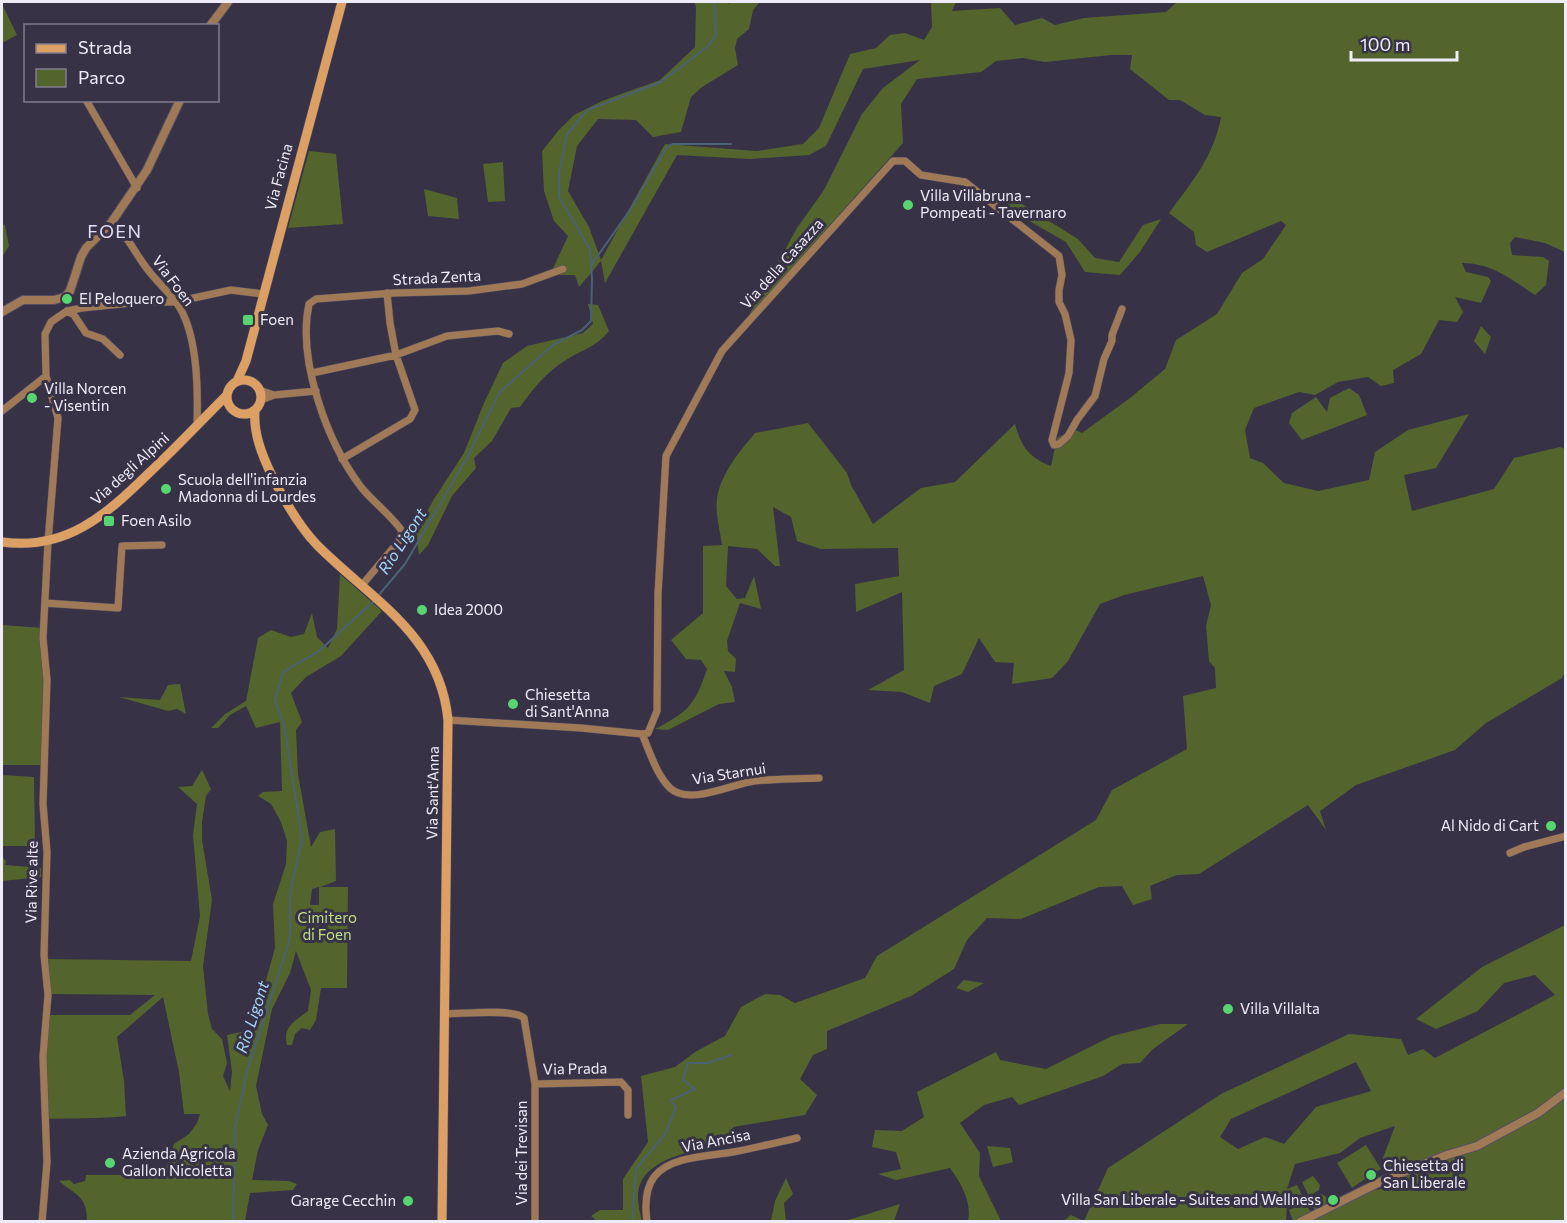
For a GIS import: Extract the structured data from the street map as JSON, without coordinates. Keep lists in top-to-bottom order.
{
  "streets": {
    "main road": ["Via Facina", "Via degli Alpini", "Via Sant'Anna"],
    "street": [
      "Via della Casazza",
      "Strada Zenta",
      "Via Foen",
      "Via Starnui",
      "Via Rive alte",
      "Via Prada",
      "Via Ancisa",
      "Via dei Trevisan"
    ]
  },
  "crossings": [
    ["Via Facina", "Via degli Alpini"],
    ["Via Facina", "Via Sant'Anna"],
    ["Via della Casazza", "Via Starnui"],
    ["Via Foen", "Via degli Alpini"],
    ["Via degli Alpini", "Via Sant'Anna"],
    ["Via degli Alpini", "Via Rive alte"],
    ["Via Sant'Anna", "Via Prada"],
    ["Via Prada", "Via dei Trevisan"]
  ],
  "districts": ["FOEN"],
  "water": ["Rio Ligont"],
  "parks": ["Cimitero di Foen"],
  "places": {
    "other": [
      "Villa Villabruna - Pompeati - Tavernaro",
      "El Peloquero",
      "Villa Norcen - Visentin",
      "Scuola dell'infanzia Madonna di Lourdes",
      "Idea 2000",
      "Chiesetta di Sant'Anna",
      "Al Nido di Cart",
      "Villa Villalta",
      "Azienda Agricola Gallon Nicoletta",
      "Chiesetta di San Liberale",
      "Villa San Liberale - Suites and Wellness",
      "Garage Cecchin"
    ],
    "transit": ["Foen", "Foen Asilo"]
  },
  "legend": ["Strada", "Parco"],
  "scale_bar": "100 m"
}
